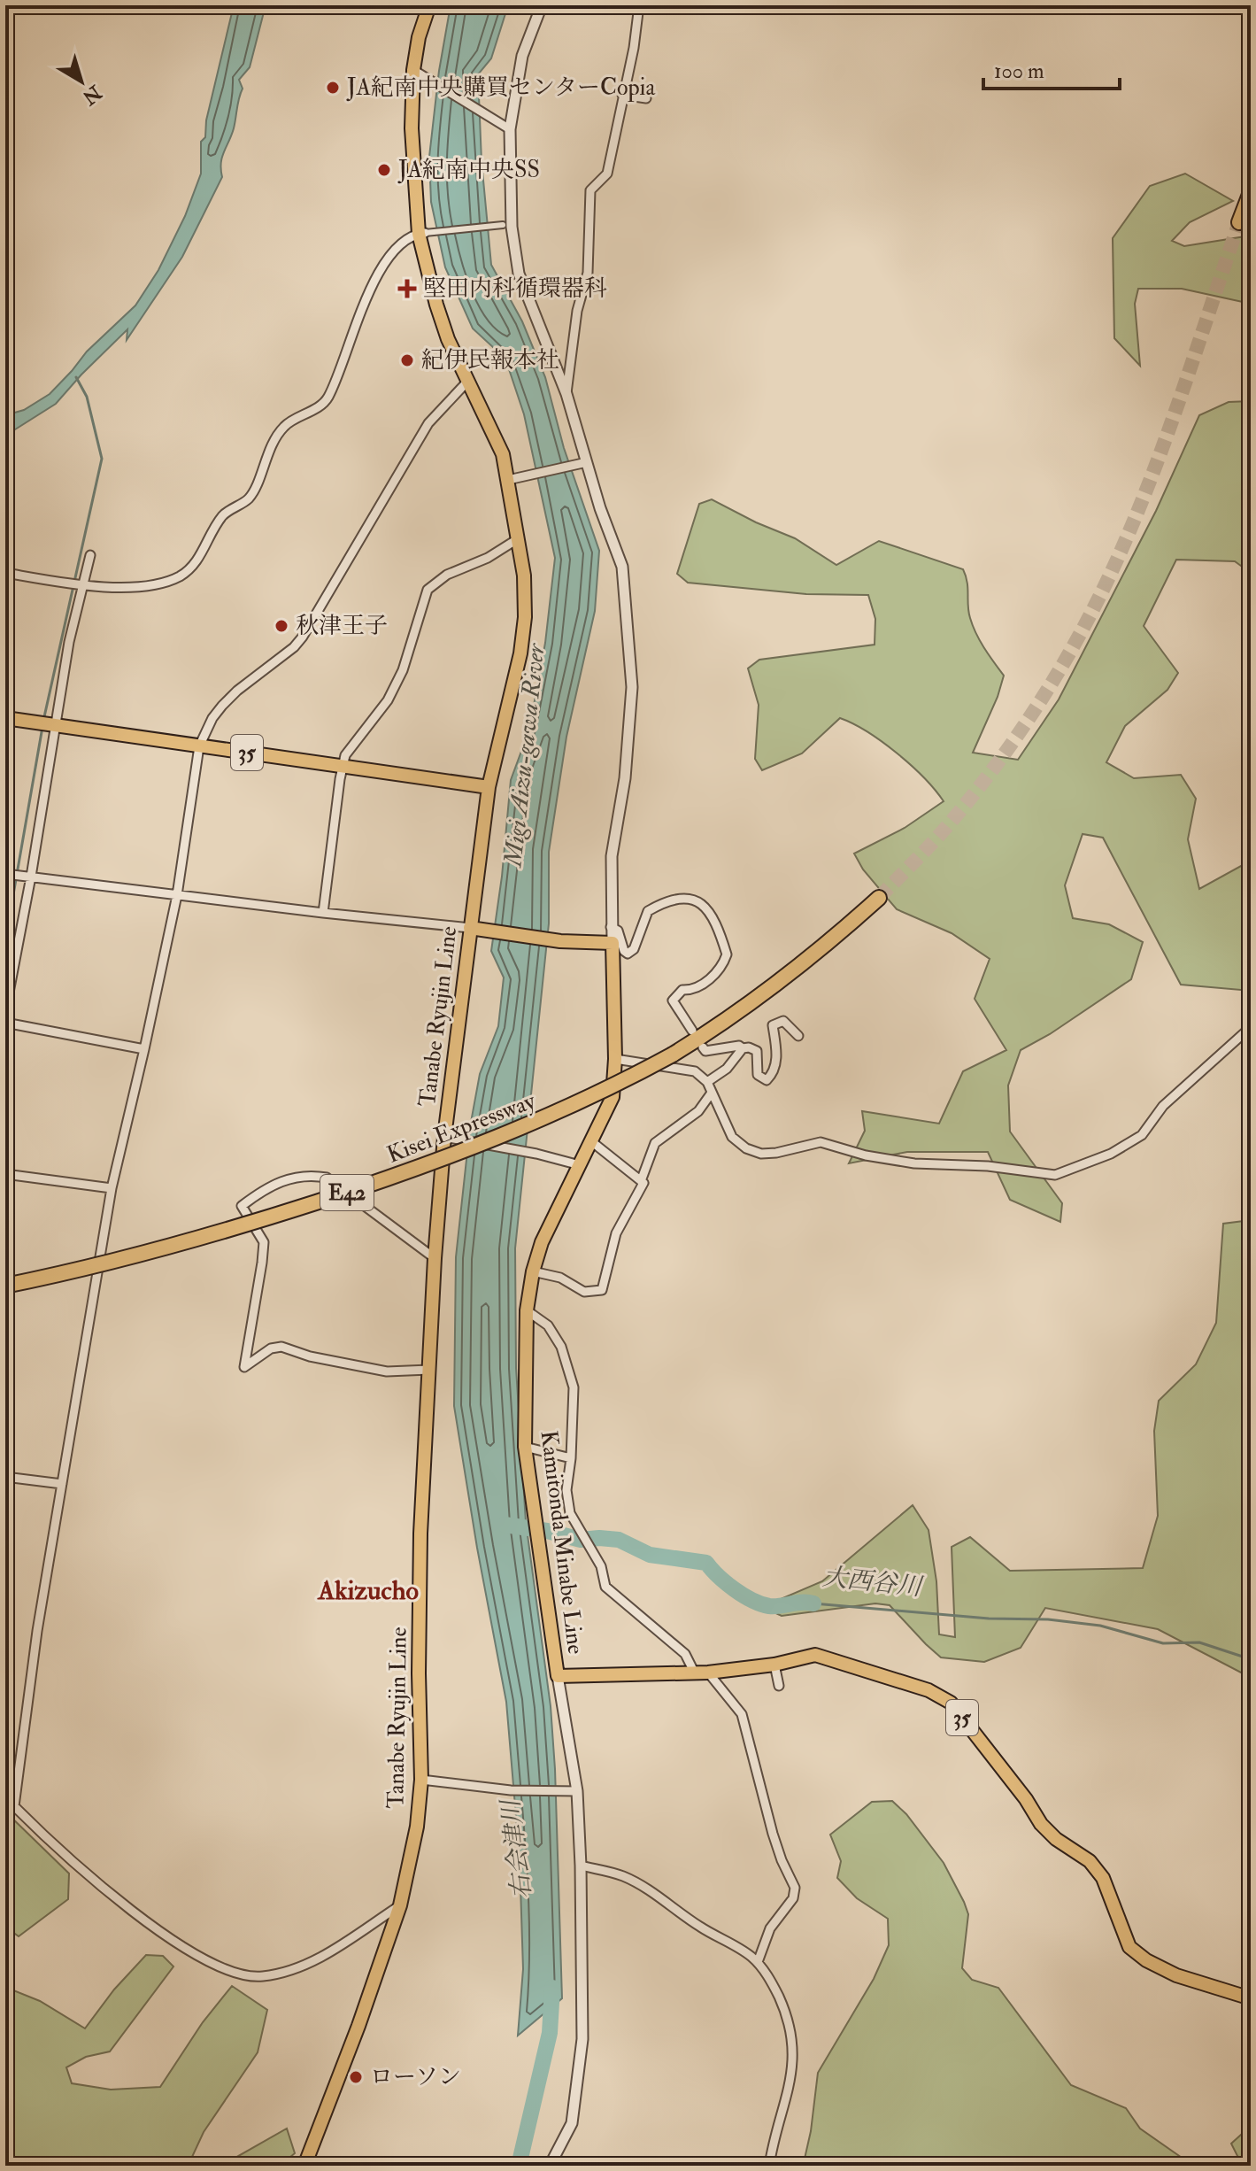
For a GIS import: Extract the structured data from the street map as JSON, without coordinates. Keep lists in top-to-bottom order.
{
  "streets": {
    "highway": ["Kisei Expressway", "E42"],
    "main road": ["35", "Tanabe Ryujin Line", "Kamitonda Minabe Line"]
  },
  "crossings": [
    ["35", "Tanabe Ryujin Line"]
  ],
  "districts": ["Akizucho"],
  "water": ["Migi Aizu-gawa River", "大西谷川", "右会津川"],
  "places": {
    "other": [
      "JA紀南中央購買センターCopia",
      "JA紀南中央SS",
      "紀伊民報本社",
      "秋津王子",
      "ローソン"
    ],
    "health": ["堅田内科循環器科"]
  },
  "scale_bar": "100 m",
  "north": "bottom right"
}
